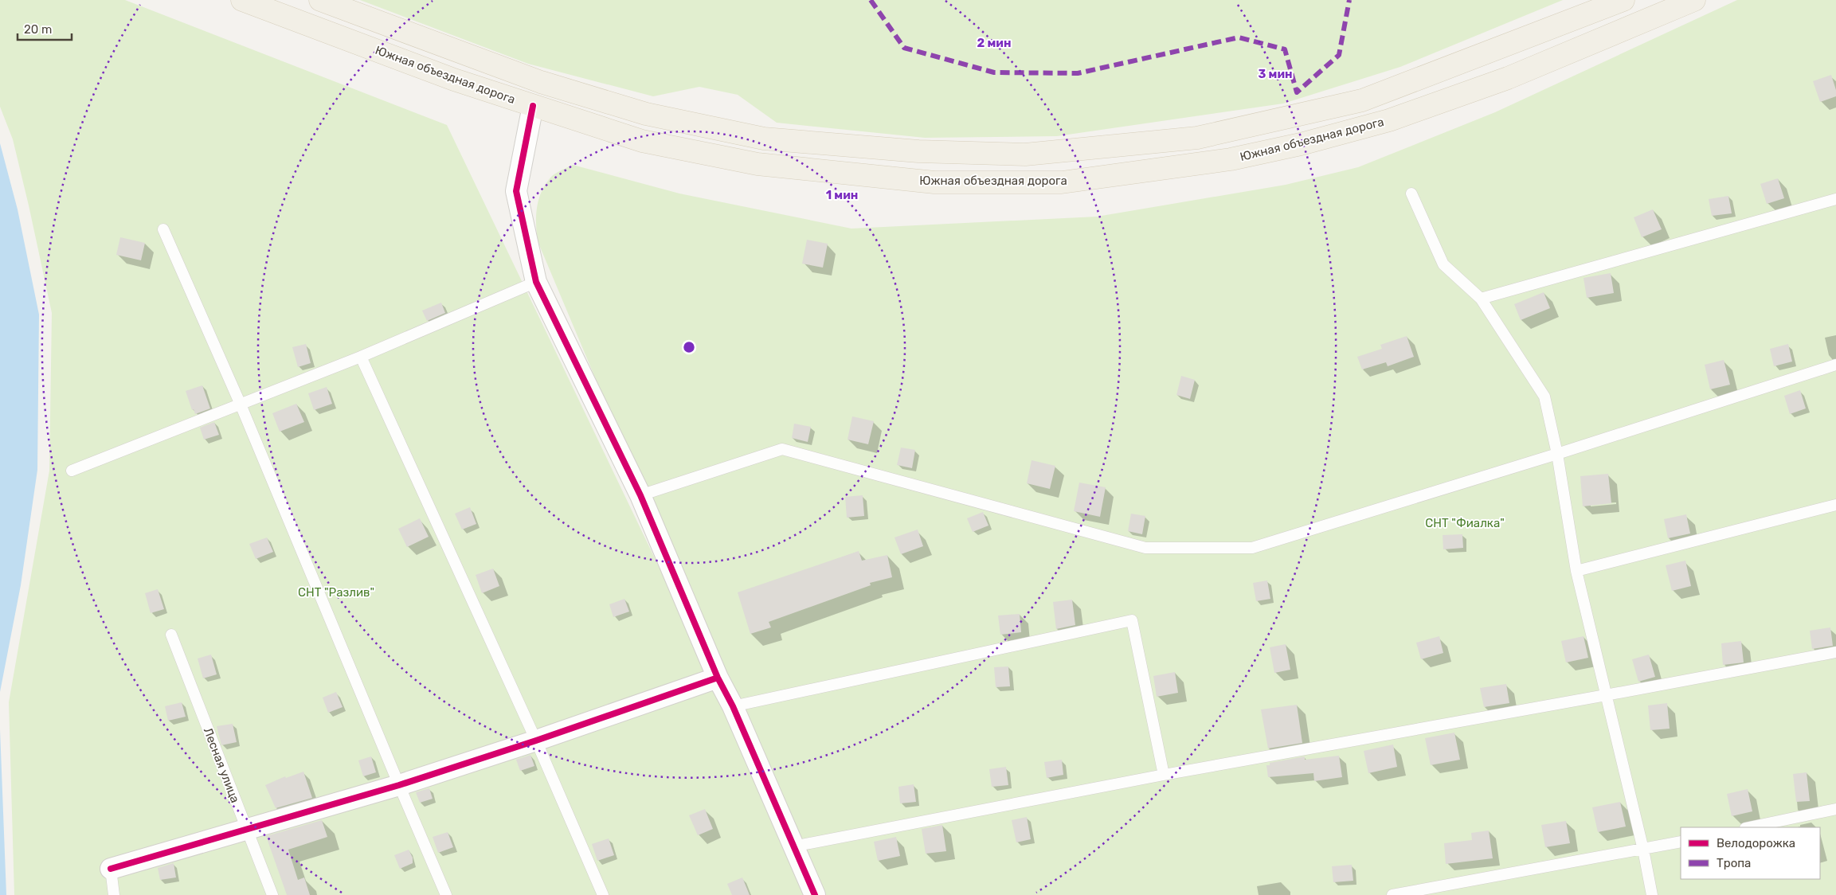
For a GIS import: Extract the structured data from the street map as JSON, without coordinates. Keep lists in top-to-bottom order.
{
  "streets": {
    "main road": ["Южная объездная дорога"],
    "lane": ["Лесная улица"]
  },
  "parks": ["СНТ \"Фиалка\"", "СНТ \"Разлив\""],
  "legend": ["Велодорожка", "Тропа"],
  "scale_bar": "20 m",
  "rings": ["2 мин", "3 мин", "1 мин"]
}
